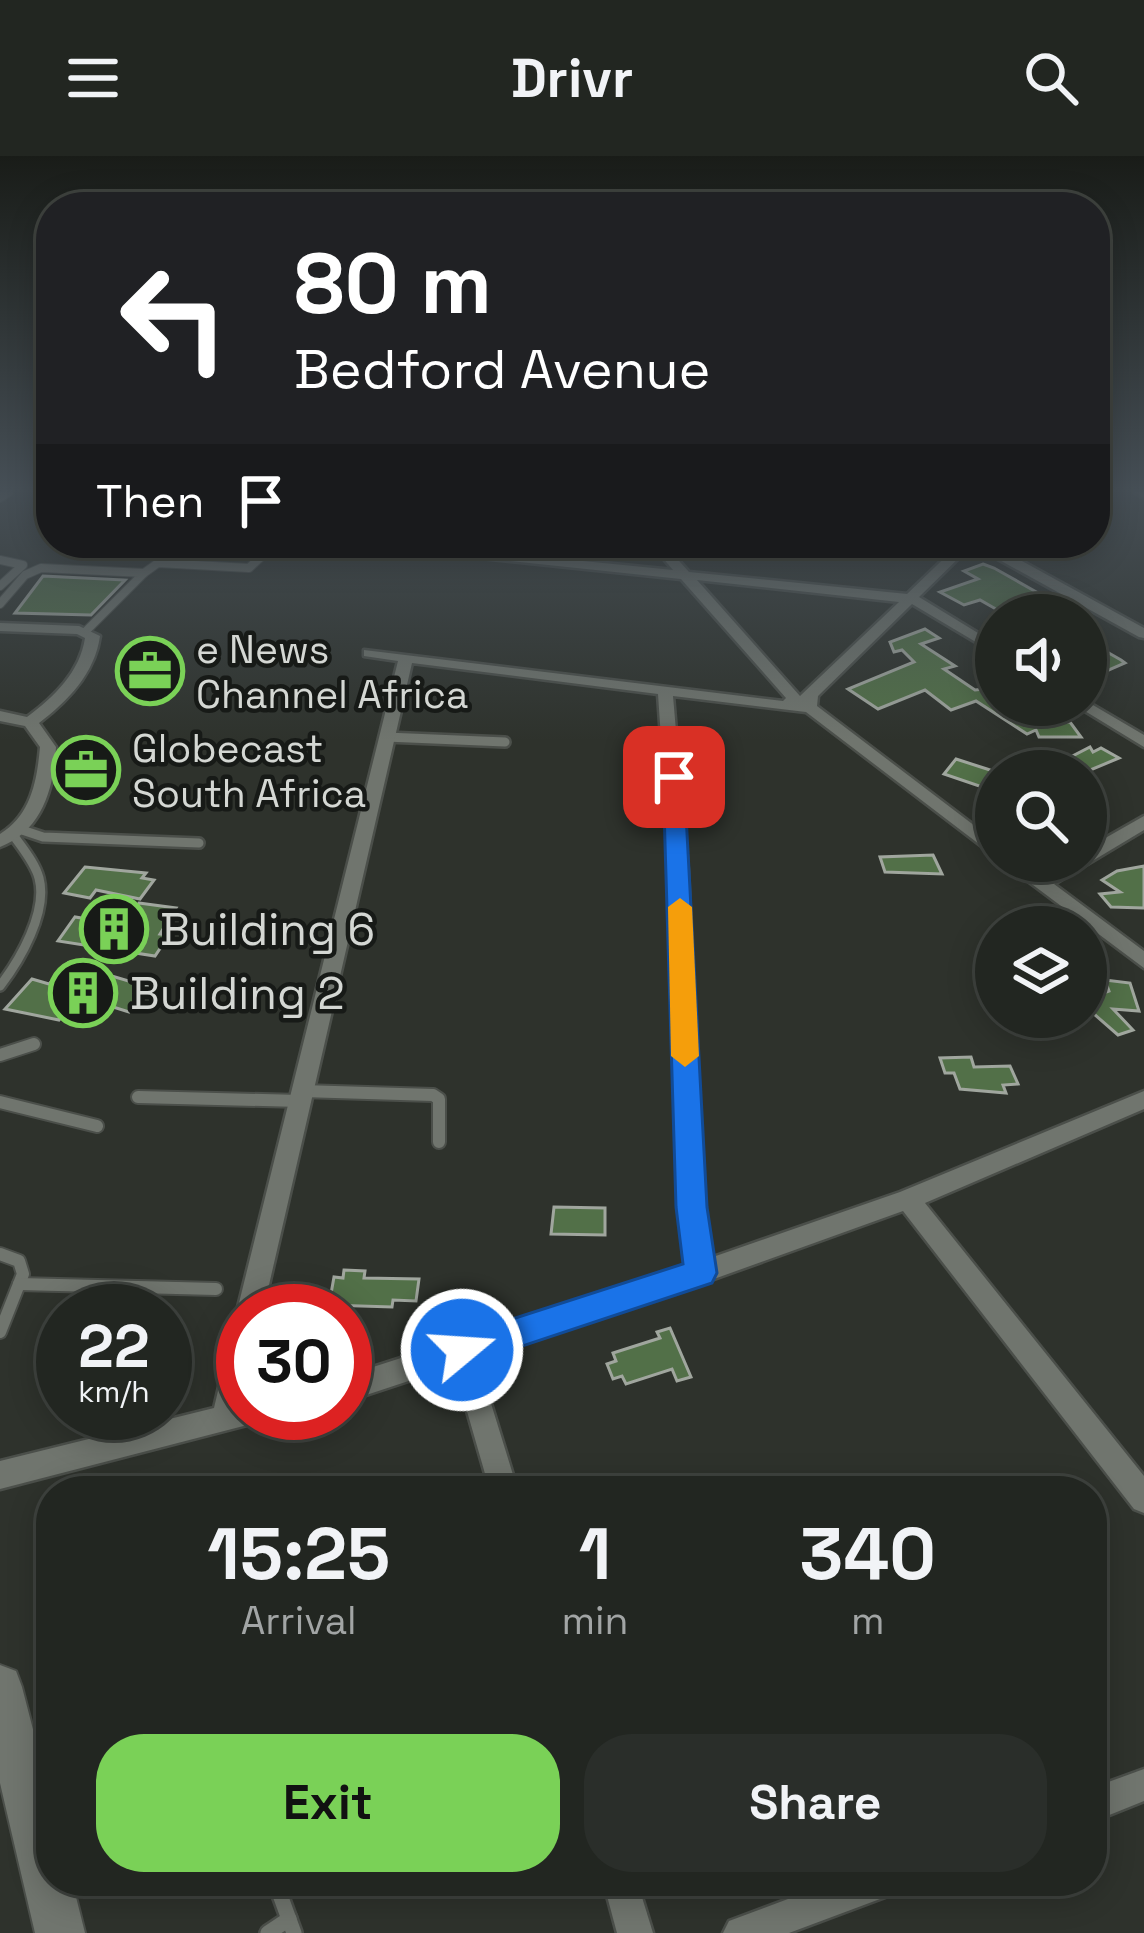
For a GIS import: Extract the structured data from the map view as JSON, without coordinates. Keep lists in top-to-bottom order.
{
  "places": {
    "office": ["e News Channel Africa", "Globecast South Africa"],
    "building": ["Building 6", "Building 2"]
  },
  "page": {
    "header": "Drivr",
    "turn": ["80 m", "Bedford Avenue"],
    "then": "Then",
    "speed": "22 km/h",
    "limit": "30",
    "eta": [
      "15:25",
      "Arrival",
      "1",
      "min",
      "340",
      "m"
    ],
    "buttons": ["Exit", "Share"]
  }
}
